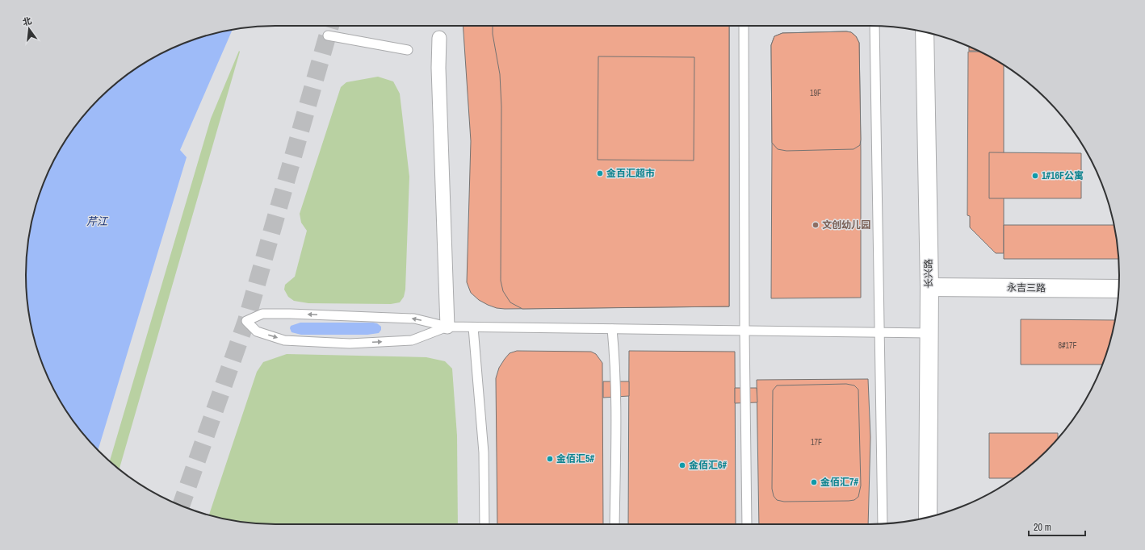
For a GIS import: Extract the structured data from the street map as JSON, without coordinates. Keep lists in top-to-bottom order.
{
  "streets": {
    "street": ["长兴路", "永吉三路"]
  },
  "crossings": [
    ["长兴路", "永吉三路"]
  ],
  "water": ["芹江"],
  "places": [
    "金百汇超市",
    "1#16F公寓",
    "文创幼儿园",
    "金佰汇5#",
    "金佰汇6#",
    "金佰汇7#"
  ],
  "house_numbers": ["19F", "8#17F", "17F"],
  "scale_bar": "20 m",
  "north": "top"
}
